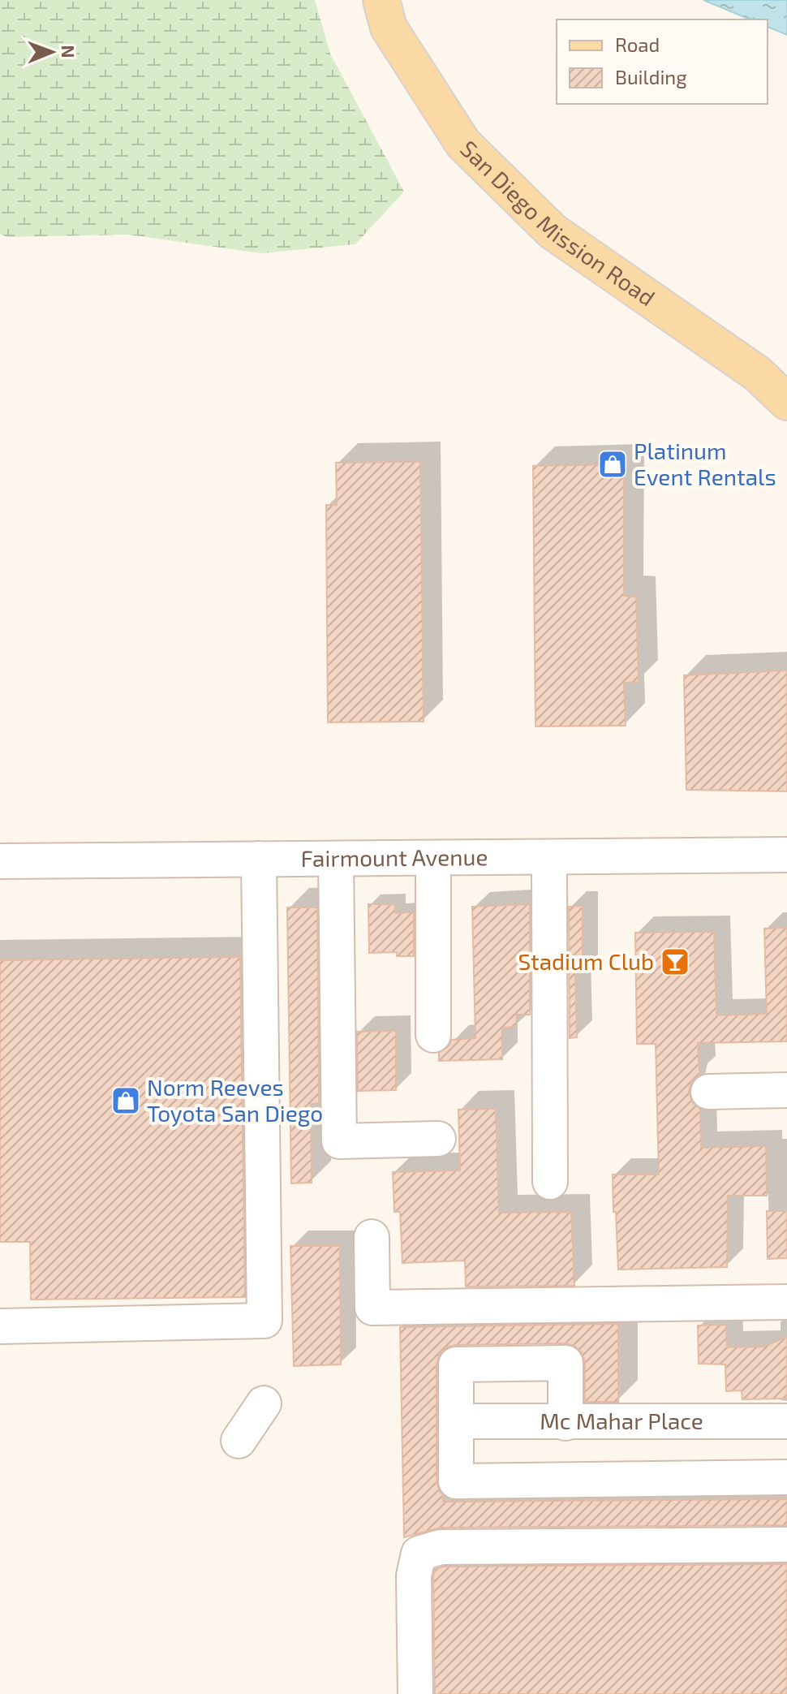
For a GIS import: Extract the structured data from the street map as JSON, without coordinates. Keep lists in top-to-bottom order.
{
  "streets": {
    "main road": ["San Diego Mission Road"],
    "street": ["Fairmount Avenue", "Mc Mahar Place"]
  },
  "places": {
    "shop": ["Platinum Event Rentals", "Norm Reeves Toyota San Diego"],
    "bar": ["Stadium Club"]
  },
  "legend": ["Road", "Building"],
  "north": "right"
}
